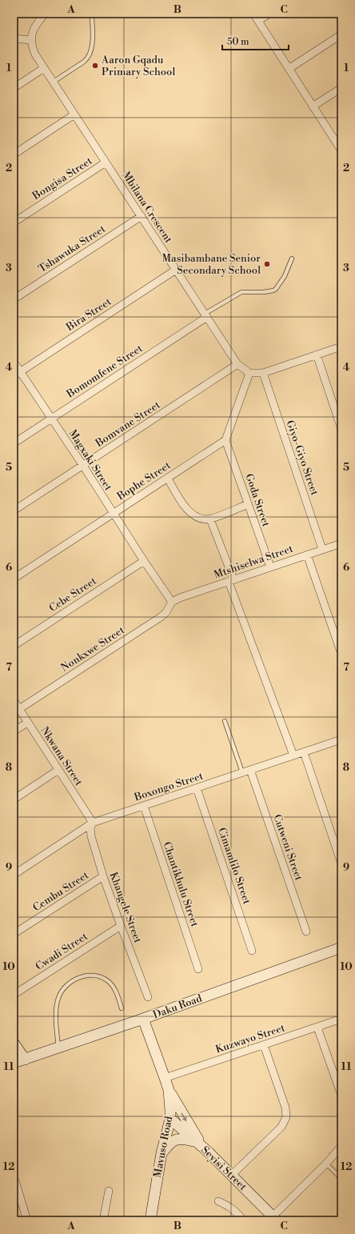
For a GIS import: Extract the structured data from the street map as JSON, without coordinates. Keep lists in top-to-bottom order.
{
  "streets": {
    "street": [
      "Bongisa Street",
      "Mbilana Crescent",
      "Tshawuka Street",
      "Bira Street",
      "Bomomfene Street",
      "Bomvane Street",
      "Giyo-Giyo Street",
      "Magxaki Street",
      "Bophe Street",
      "Goda Street",
      "Mtshiselwa Street",
      "Cebe Street",
      "Nonkxwe Street",
      "Nkwana Street",
      "Boxongo Street",
      "Cutweni Street",
      "Cimamlilo Street",
      "Chantikhulu Street",
      "Cembu Street",
      "Khangele Street",
      "Cwadi Street",
      "Daku Road",
      "Kuzwayo Street",
      "Mavuso Road",
      "Seyisi Street"
    ]
  },
  "crossings": [
    ["Bongisa Street", "Mbilana Crescent"],
    ["Mbilana Crescent", "Tshawuka Street"],
    ["Mbilana Crescent", "Bira Street"],
    ["Mbilana Crescent", "Bomomfene Street"],
    ["Mbilana Crescent", "Bomvane Street"],
    ["Bira Street", "Magxaki Street"],
    ["Bomomfene Street", "Magxaki Street"],
    ["Bomvane Street", "Magxaki Street"],
    ["Giyo-Giyo Street", "Mtshiselwa Street"],
    ["Magxaki Street", "Bophe Street"],
    ["Magxaki Street", "Mtshiselwa Street"],
    ["Magxaki Street", "Cebe Street"],
    ["Magxaki Street", "Nonkxwe Street"],
    ["Bophe Street", "Goda Street"],
    ["Goda Street", "Mtshiselwa Street"],
    ["Mtshiselwa Street", "Nonkxwe Street"],
    ["Nonkxwe Street", "Nkwana Street"],
    ["Nkwana Street", "Boxongo Street"],
    ["Nkwana Street", "Khangele Street"],
    ["Boxongo Street", "Cutweni Street"],
    ["Boxongo Street", "Cimamlilo Street"],
    ["Boxongo Street", "Chantikhulu Street"],
    ["Boxongo Street", "Khangele Street"],
    ["Cembu Street", "Khangele Street"],
    ["Khangele Street", "Cwadi Street"],
    ["Daku Road", "Mavuso Road"],
    ["Kuzwayo Street", "Mavuso Road"],
    ["Mavuso Road", "Seyisi Street"]
  ],
  "places": ["Aaron Gqadu Primary School", "Masibambane Senior Secondary School"],
  "scale_bar": "50 m",
  "grid": {
    "columns": ["A", "B", "C"],
    "rows": [
      "1",
      "2",
      "3",
      "4",
      "5",
      "6",
      "7",
      "8",
      "9",
      "10",
      "11",
      "12"
    ]
  }
}
